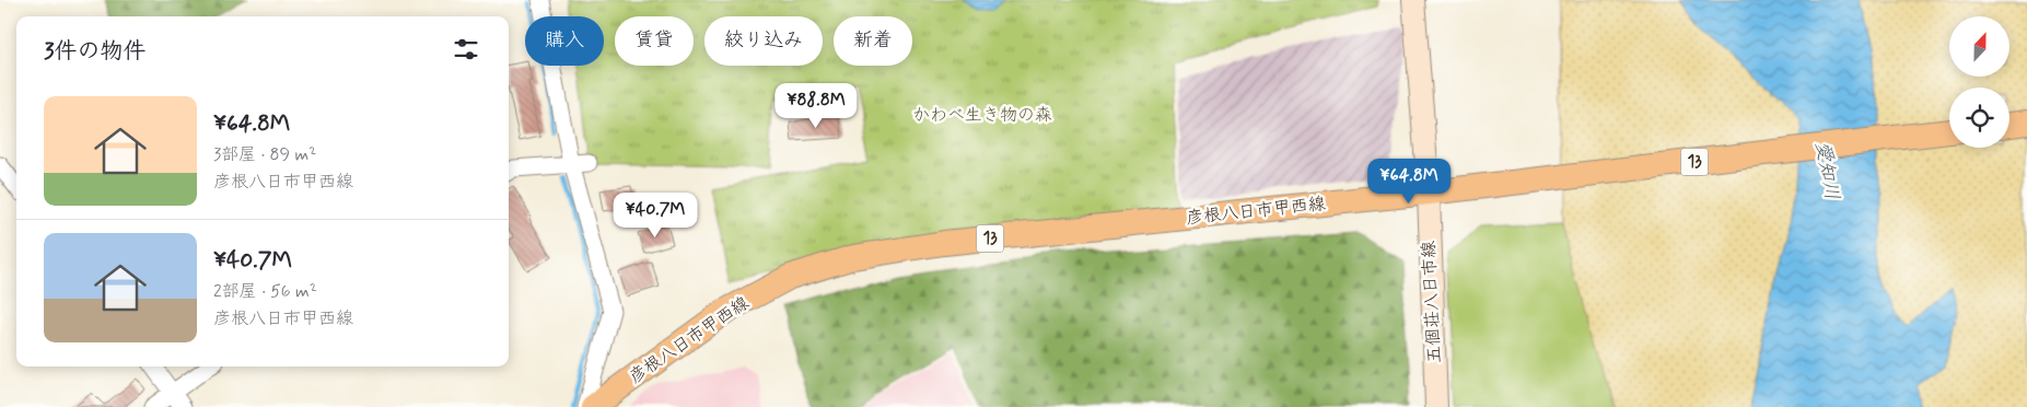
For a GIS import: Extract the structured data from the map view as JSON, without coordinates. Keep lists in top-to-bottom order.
{
  "streets": {
    "main road": ["13", "彦根八日市甲西線", "五個荘八日市線"]
  },
  "crossings": [
    ["彦根八日市甲西線", "五個荘八日市線"]
  ],
  "water": ["愛知川"],
  "parks": ["かわべ生き物の森"],
  "north": "top",
  "page": {
    "chip": [
      "購入",
      "賃貸",
      "絞り込み",
      "新着"
    ],
    "heading": "3件の物件",
    "list": [
      {
        "name": "¥64.8M",
        "note": "3部屋 · 89 m² · 彦根八日市甲西線"
      },
      {
        "name": "¥40.7M",
        "note": "2部屋 · 56 m² · 彦根八日市甲西線"
      }
    ],
    "price": ["¥88.8M", "¥64.8M", "¥40.7M"]
  }
}
